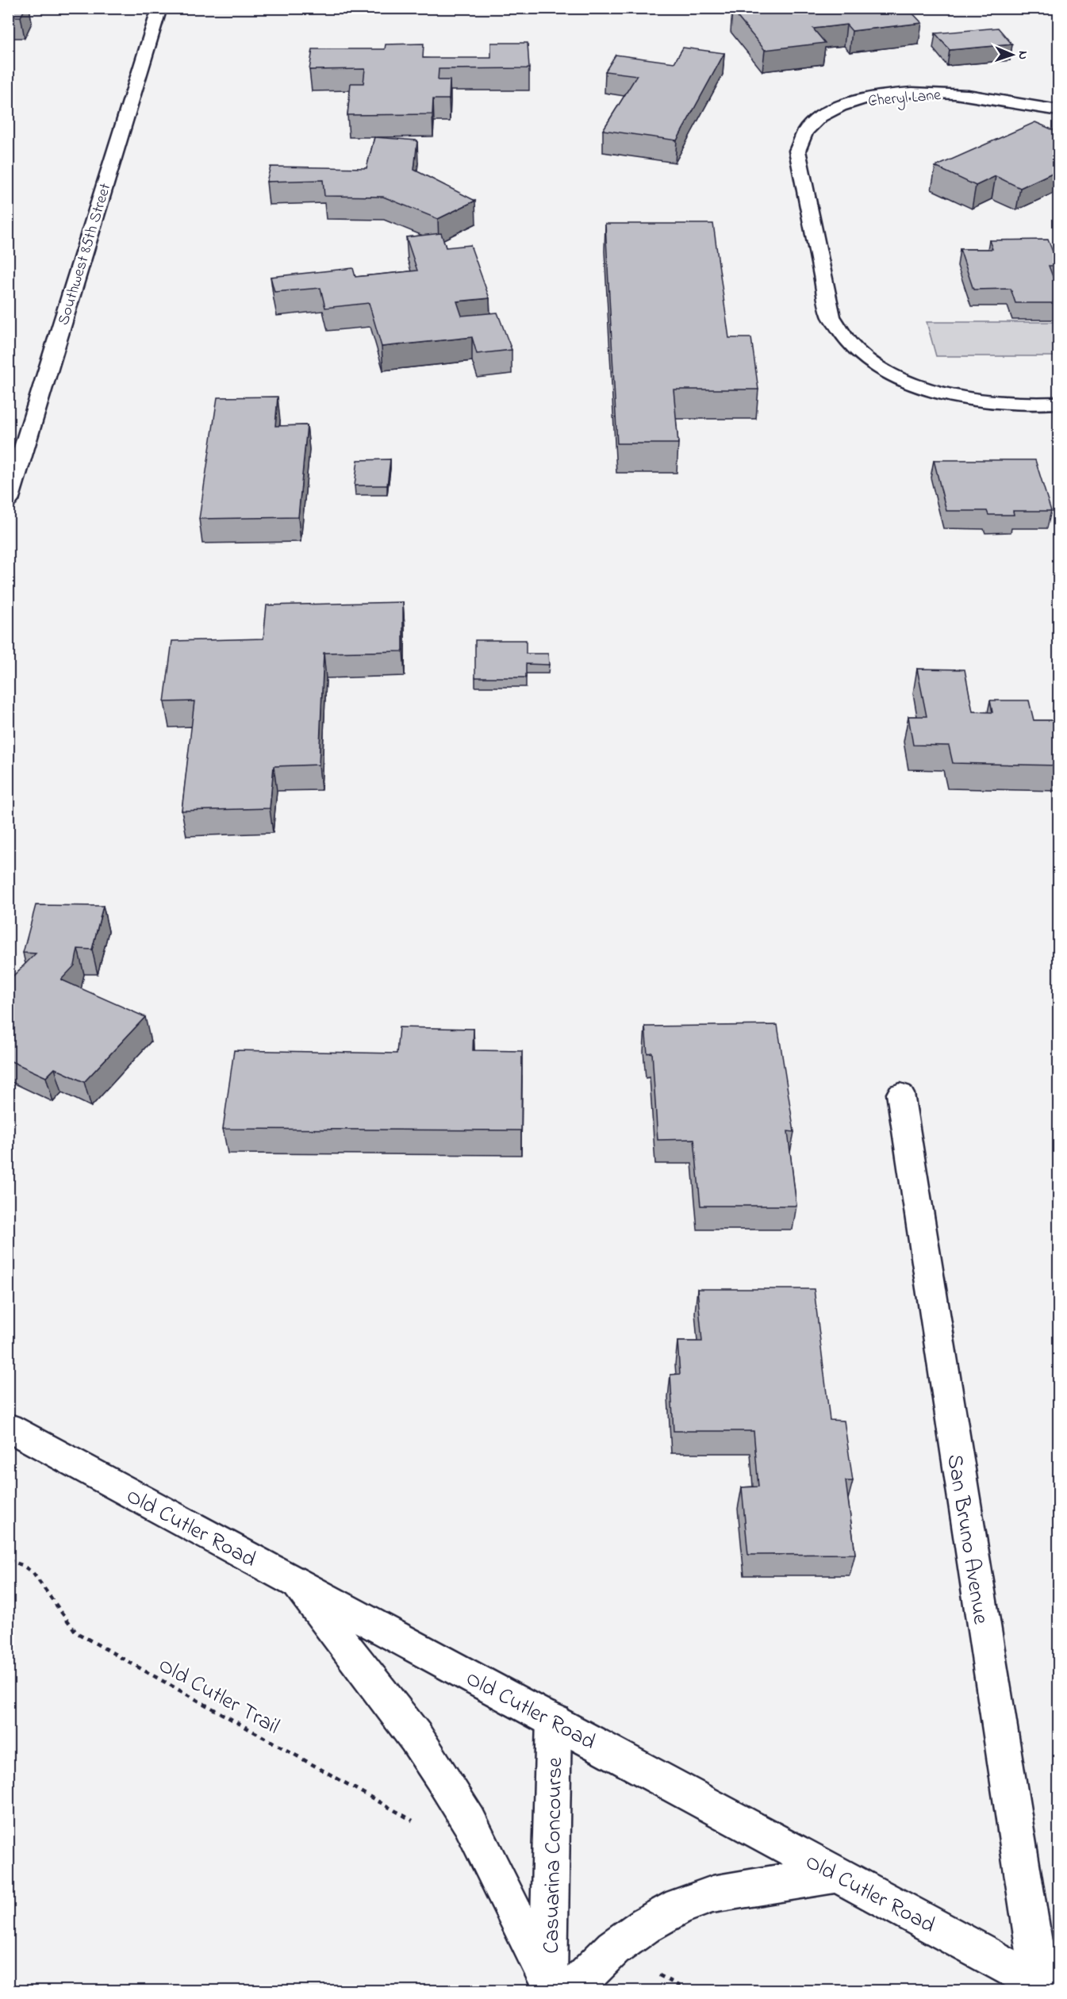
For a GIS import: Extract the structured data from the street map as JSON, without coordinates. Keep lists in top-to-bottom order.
{
  "streets": {
    "street": [
      "Cheryl Lane",
      "Southwest 85th Street",
      "Old Cutler Road",
      "San Bruno Avenue",
      "Casuarina Concourse"
    ],
    "path": ["Old Cutler Trail"]
  },
  "crossings": [
    ["Old Cutler Road", "San Bruno Avenue"],
    ["Old Cutler Road", "Casuarina Concourse"]
  ],
  "north": "right"
}
